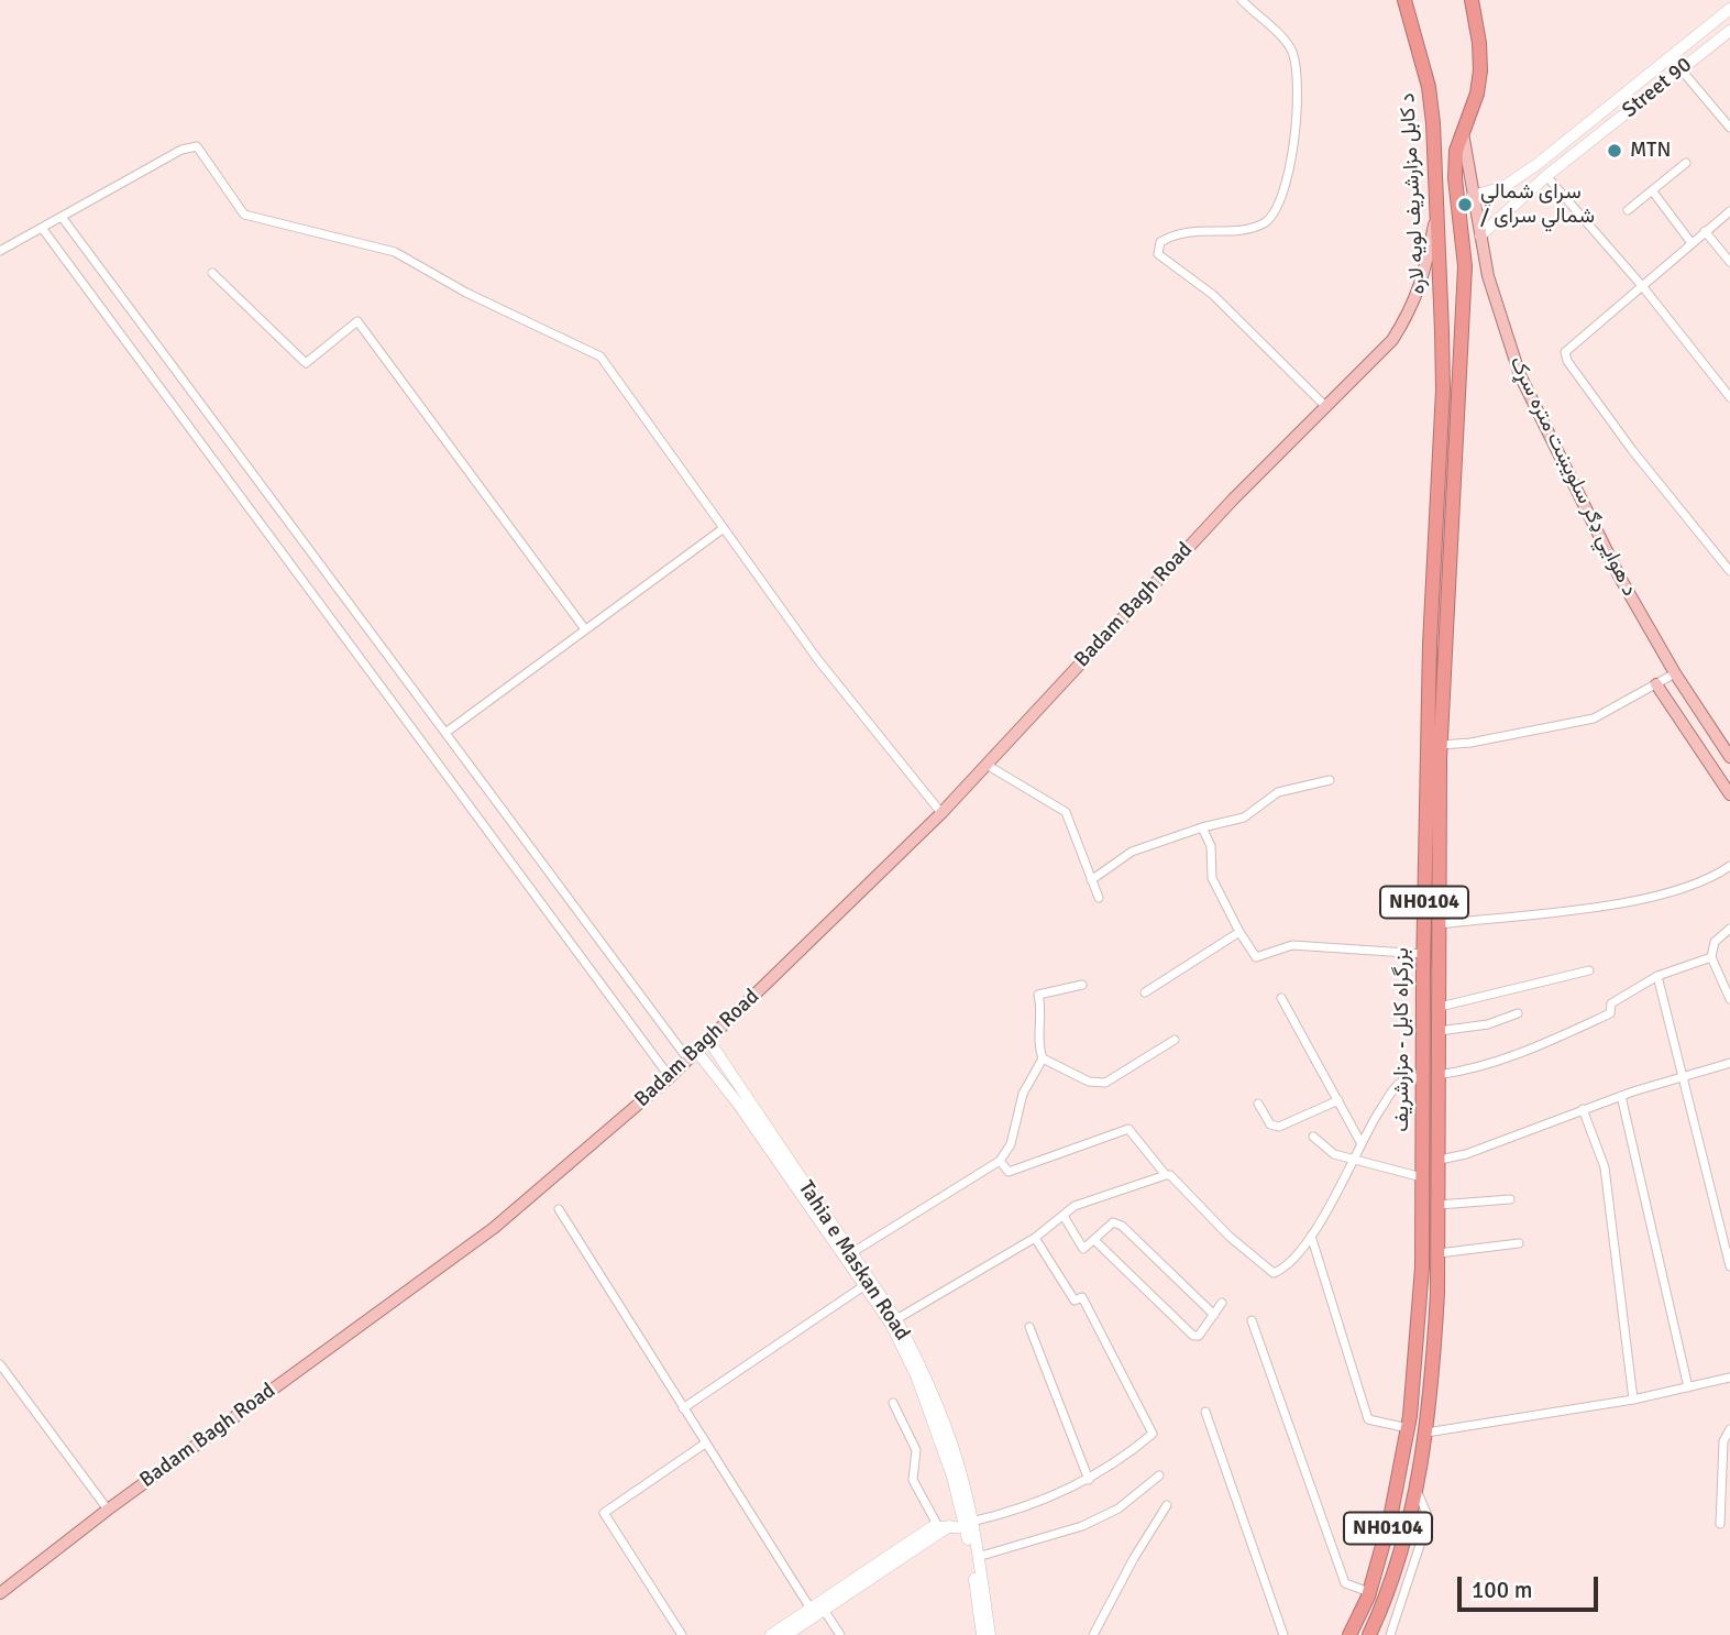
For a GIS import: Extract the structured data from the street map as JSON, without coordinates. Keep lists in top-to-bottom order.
{
  "streets": {
    "highway": ["د کابل مزارشریف لویه لاره", "NH0104", "بزرگراه کابل - مزارشریف"],
    "main road": [
      "Street 90",
      "د هوايي ډګر سلویښت متره سړک",
      "Badam Bagh Road",
      "Tahia e Maskan Road"
    ]
  },
  "crossings": [
    ["Street 90", "د هوايي ډګر سلویښت متره سړک"],
    ["د کابل مزارشریف لویه لاره", "د هوايي ډګر سلویښت متره سړک"],
    ["د کابل مزارشریف لویه لاره", "Badam Bagh Road"],
    ["د کابل مزارشریف لویه لاره", "بزرگراه کابل - مزارشریف"],
    ["Badam Bagh Road", "Tahia e Maskan Road"]
  ],
  "places": ["MTN", "سرای شمالي / شمالي سرای"],
  "scale_bar": "100 m"
}
